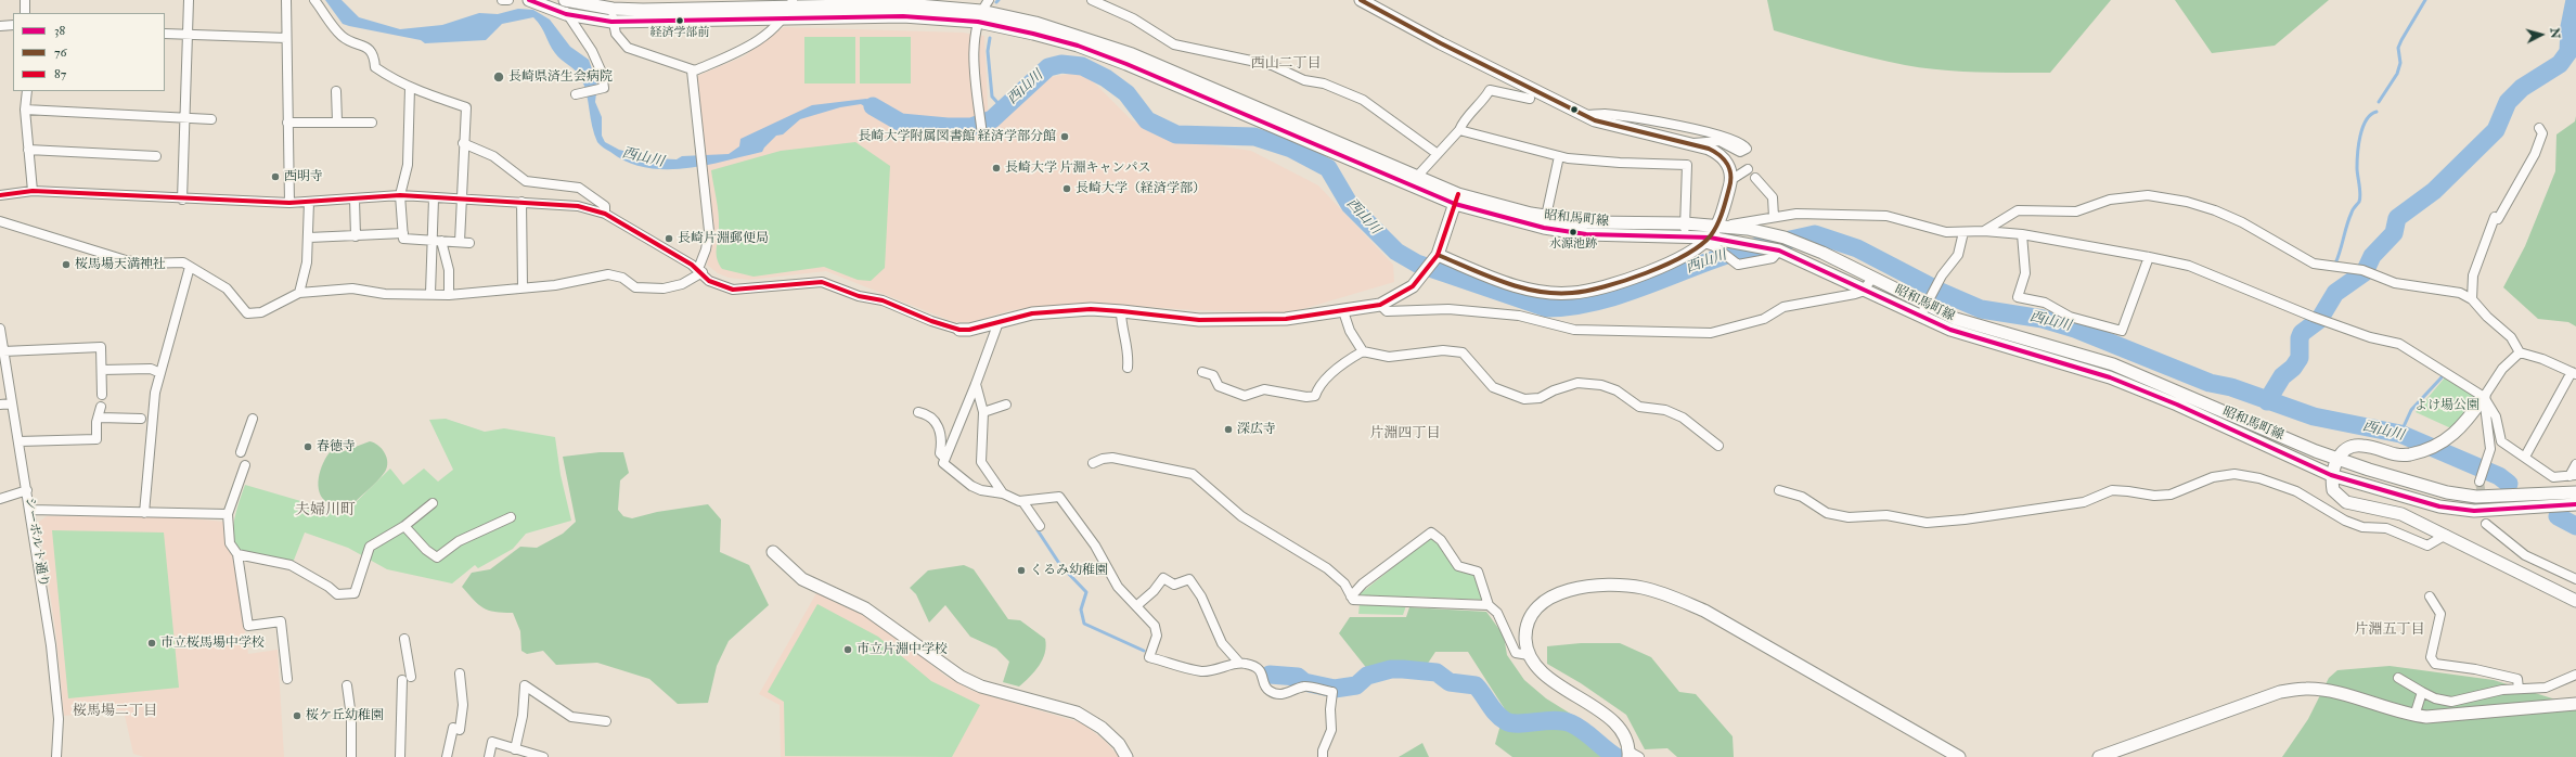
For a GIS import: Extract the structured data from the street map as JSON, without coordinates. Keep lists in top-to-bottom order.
{
  "streets": {
    "main road": ["昭和馬町線"],
    "street": ["シーボルト通り"]
  },
  "districts": [
    "西山二丁目",
    "片淵四丁目",
    "夫婦川町",
    "片淵五丁目",
    "桜馬場二丁目"
  ],
  "water": ["西山川"],
  "parks": ["よけ場公園"],
  "places": [
    "経済学部前",
    "長崎県済生会病院",
    "長崎大学附属図書館 経済学部分館",
    "長崎大学 片淵キャンパス",
    "西明寺",
    "長崎大学（経済学部）",
    "水源池跡",
    "長崎片淵郵便局",
    "桜馬場天満神社",
    "深広寺",
    "春徳寺",
    "くるみ幼稚園",
    "市立桜馬場中学校",
    "市立片淵中学校",
    "桜ケ丘幼稚園"
  ],
  "lines": ["transit line 38", "transit line 76", "transit line 87"],
  "legend": ["38", "76", "87"],
  "north": "right"
}
